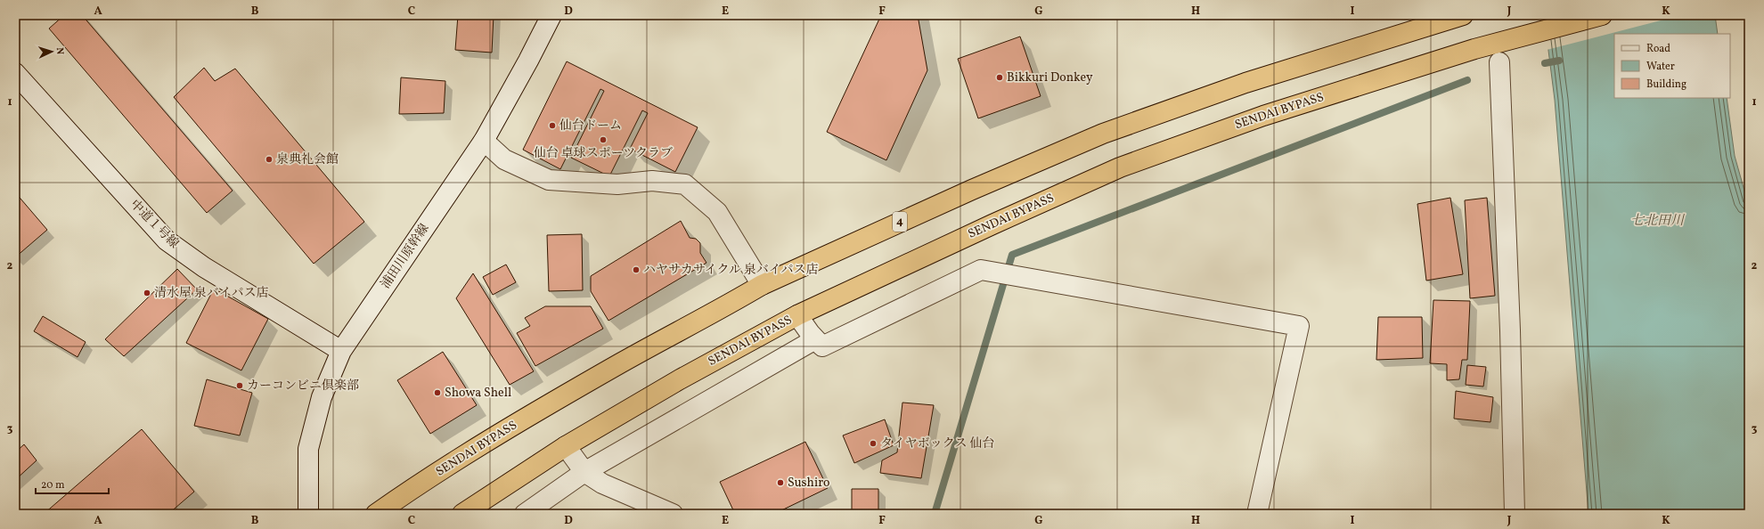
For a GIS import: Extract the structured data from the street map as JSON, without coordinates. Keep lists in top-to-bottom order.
{
  "streets": {
    "highway": ["SENDAI BYPASS", "4"],
    "street": ["中道１号線", "浦田川原幹線"]
  },
  "crossings": [
    ["中道１号線", "浦田川原幹線"]
  ],
  "water": ["七北田川"],
  "places": [
    "Bikkuri Donkey",
    "仙台ドーム",
    "仙台 卓球スポーツクラブ",
    "泉典礼会館",
    "ハヤサカサイクル 泉バイパス店",
    "清水屋 泉バイパス店",
    "カーコンビニ倶楽部",
    "Showa Shell",
    "タイヤボックス 仙台",
    "Sushiro"
  ],
  "legend": ["Road", "Water", "Building"],
  "scale_bar": "20 m",
  "north": "right",
  "grid": {
    "columns": [
      "A",
      "B",
      "C",
      "D",
      "E",
      "F",
      "G",
      "H",
      "I",
      "J",
      "K"
    ],
    "rows": ["1", "2", "3"]
  }
}
